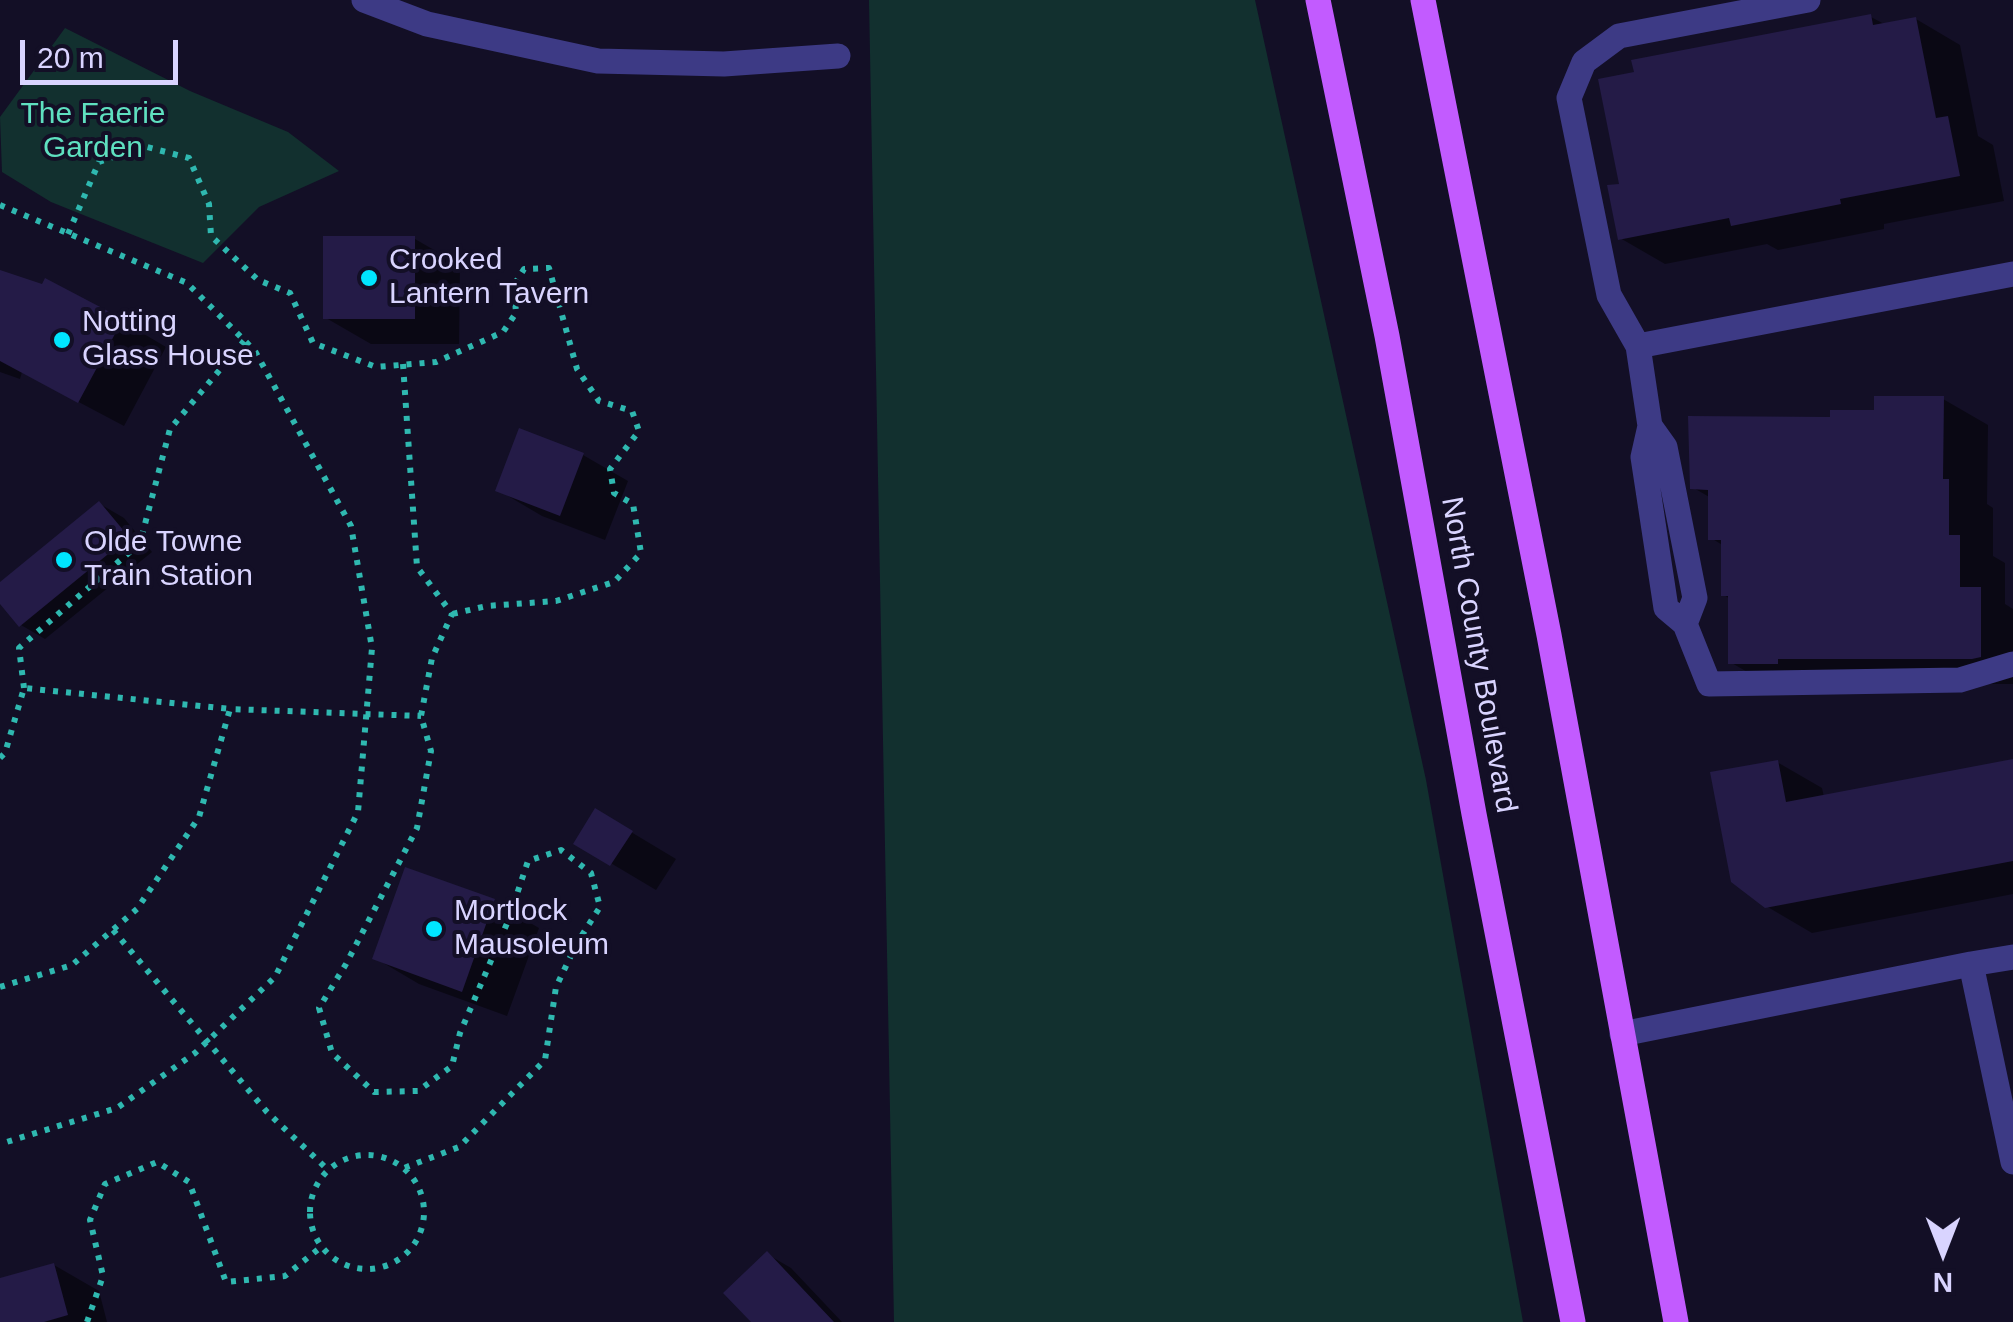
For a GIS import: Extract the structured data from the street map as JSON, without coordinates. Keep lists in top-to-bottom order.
{
  "streets": {
    "main road": ["North County Boulevard"]
  },
  "parks": ["The Faerie Garden"],
  "places": [
    "Crooked Lantern Tavern",
    "Notting Glass House",
    "Olde Towne Train Station",
    "Mortlock Mausoleum"
  ],
  "scale_bar": "20 m",
  "north": "bottom"
}
